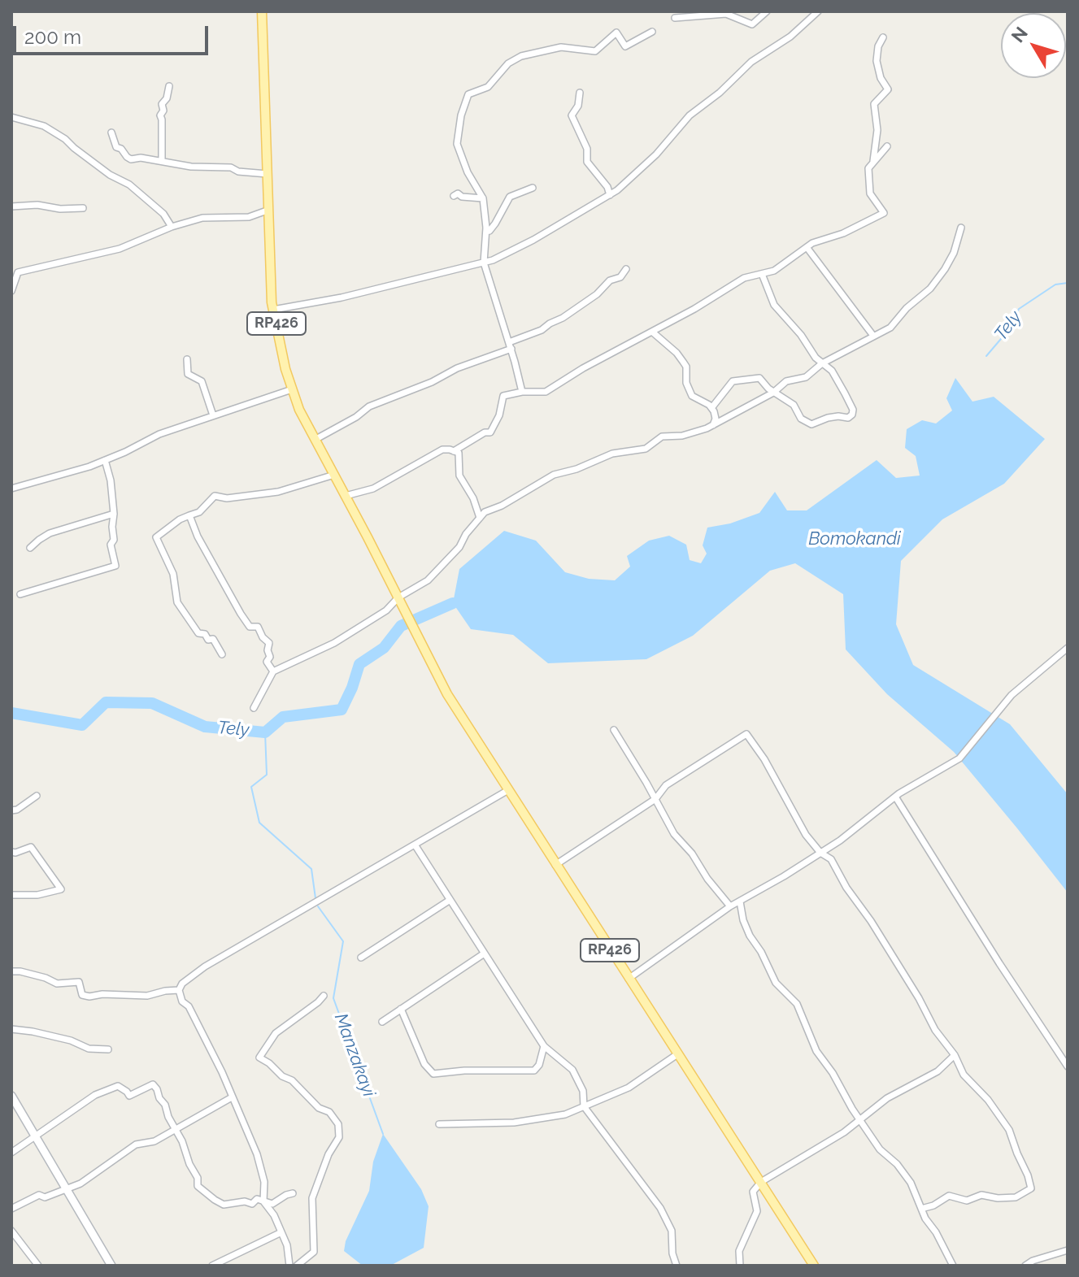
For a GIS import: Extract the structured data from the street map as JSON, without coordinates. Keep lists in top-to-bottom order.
{
  "streets": {
    "main road": ["RP426"]
  },
  "water": ["Tely", "Bomokandi", "Manzakayi"],
  "scale_bar": "200 m",
  "north": "top left"
}
